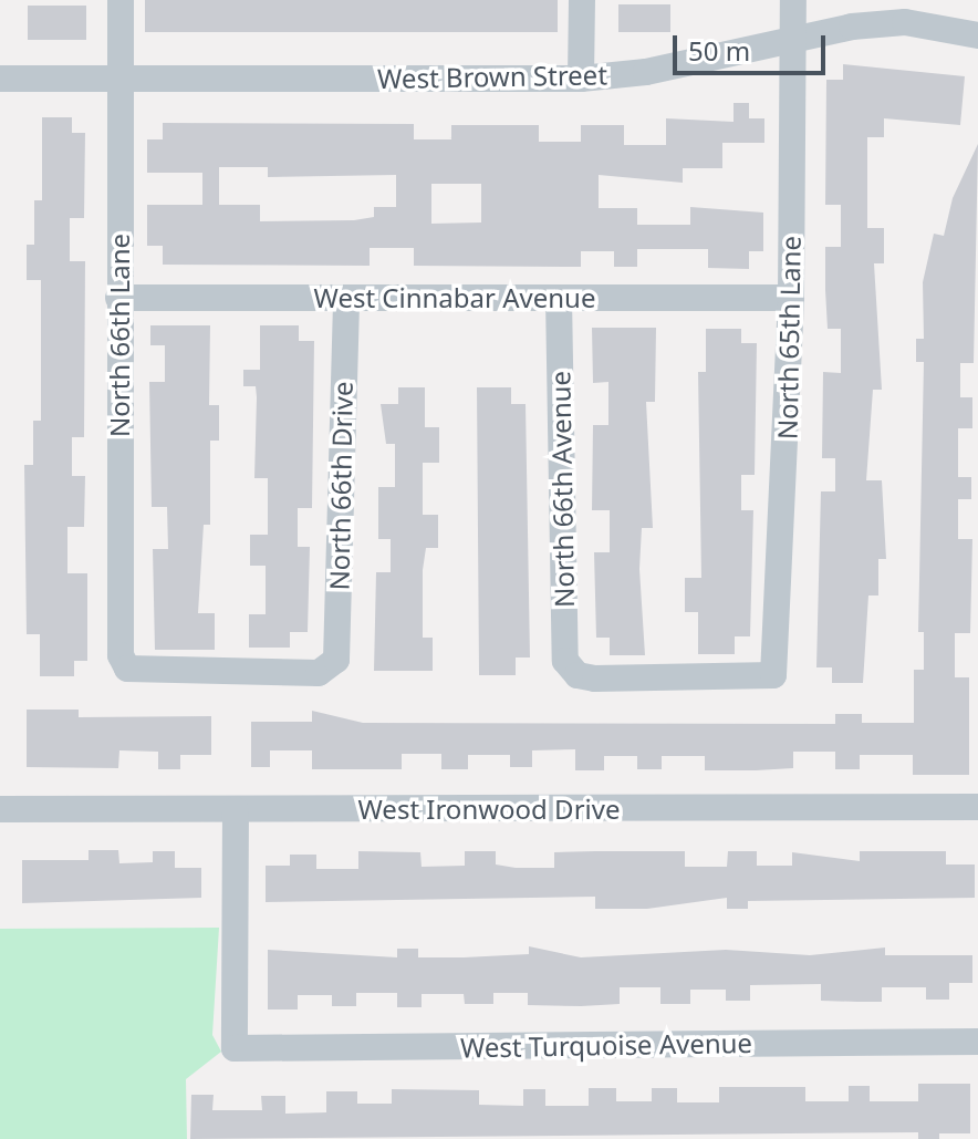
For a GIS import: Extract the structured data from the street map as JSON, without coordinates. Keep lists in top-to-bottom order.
{
  "streets": {
    "street": [
      "West Brown Street",
      "West Cinnabar Avenue",
      "North 66th Lane",
      "North 65th Lane",
      "North 66th Drive",
      "North 66th Avenue",
      "West Ironwood Drive",
      "West Turquoise Avenue"
    ]
  },
  "crossings": [
    ["West Brown Street", "North 66th Lane"],
    ["West Brown Street", "North 65th Lane"],
    ["West Cinnabar Avenue", "North 66th Lane"],
    ["West Cinnabar Avenue", "North 65th Lane"],
    ["West Cinnabar Avenue", "North 66th Drive"],
    ["West Cinnabar Avenue", "North 66th Avenue"],
    ["North 66th Lane", "North 66th Drive"],
    ["North 65th Lane", "North 66th Avenue"],
    ["West Ironwood Drive", "West Turquoise Avenue"]
  ],
  "scale_bar": "50 m"
}
